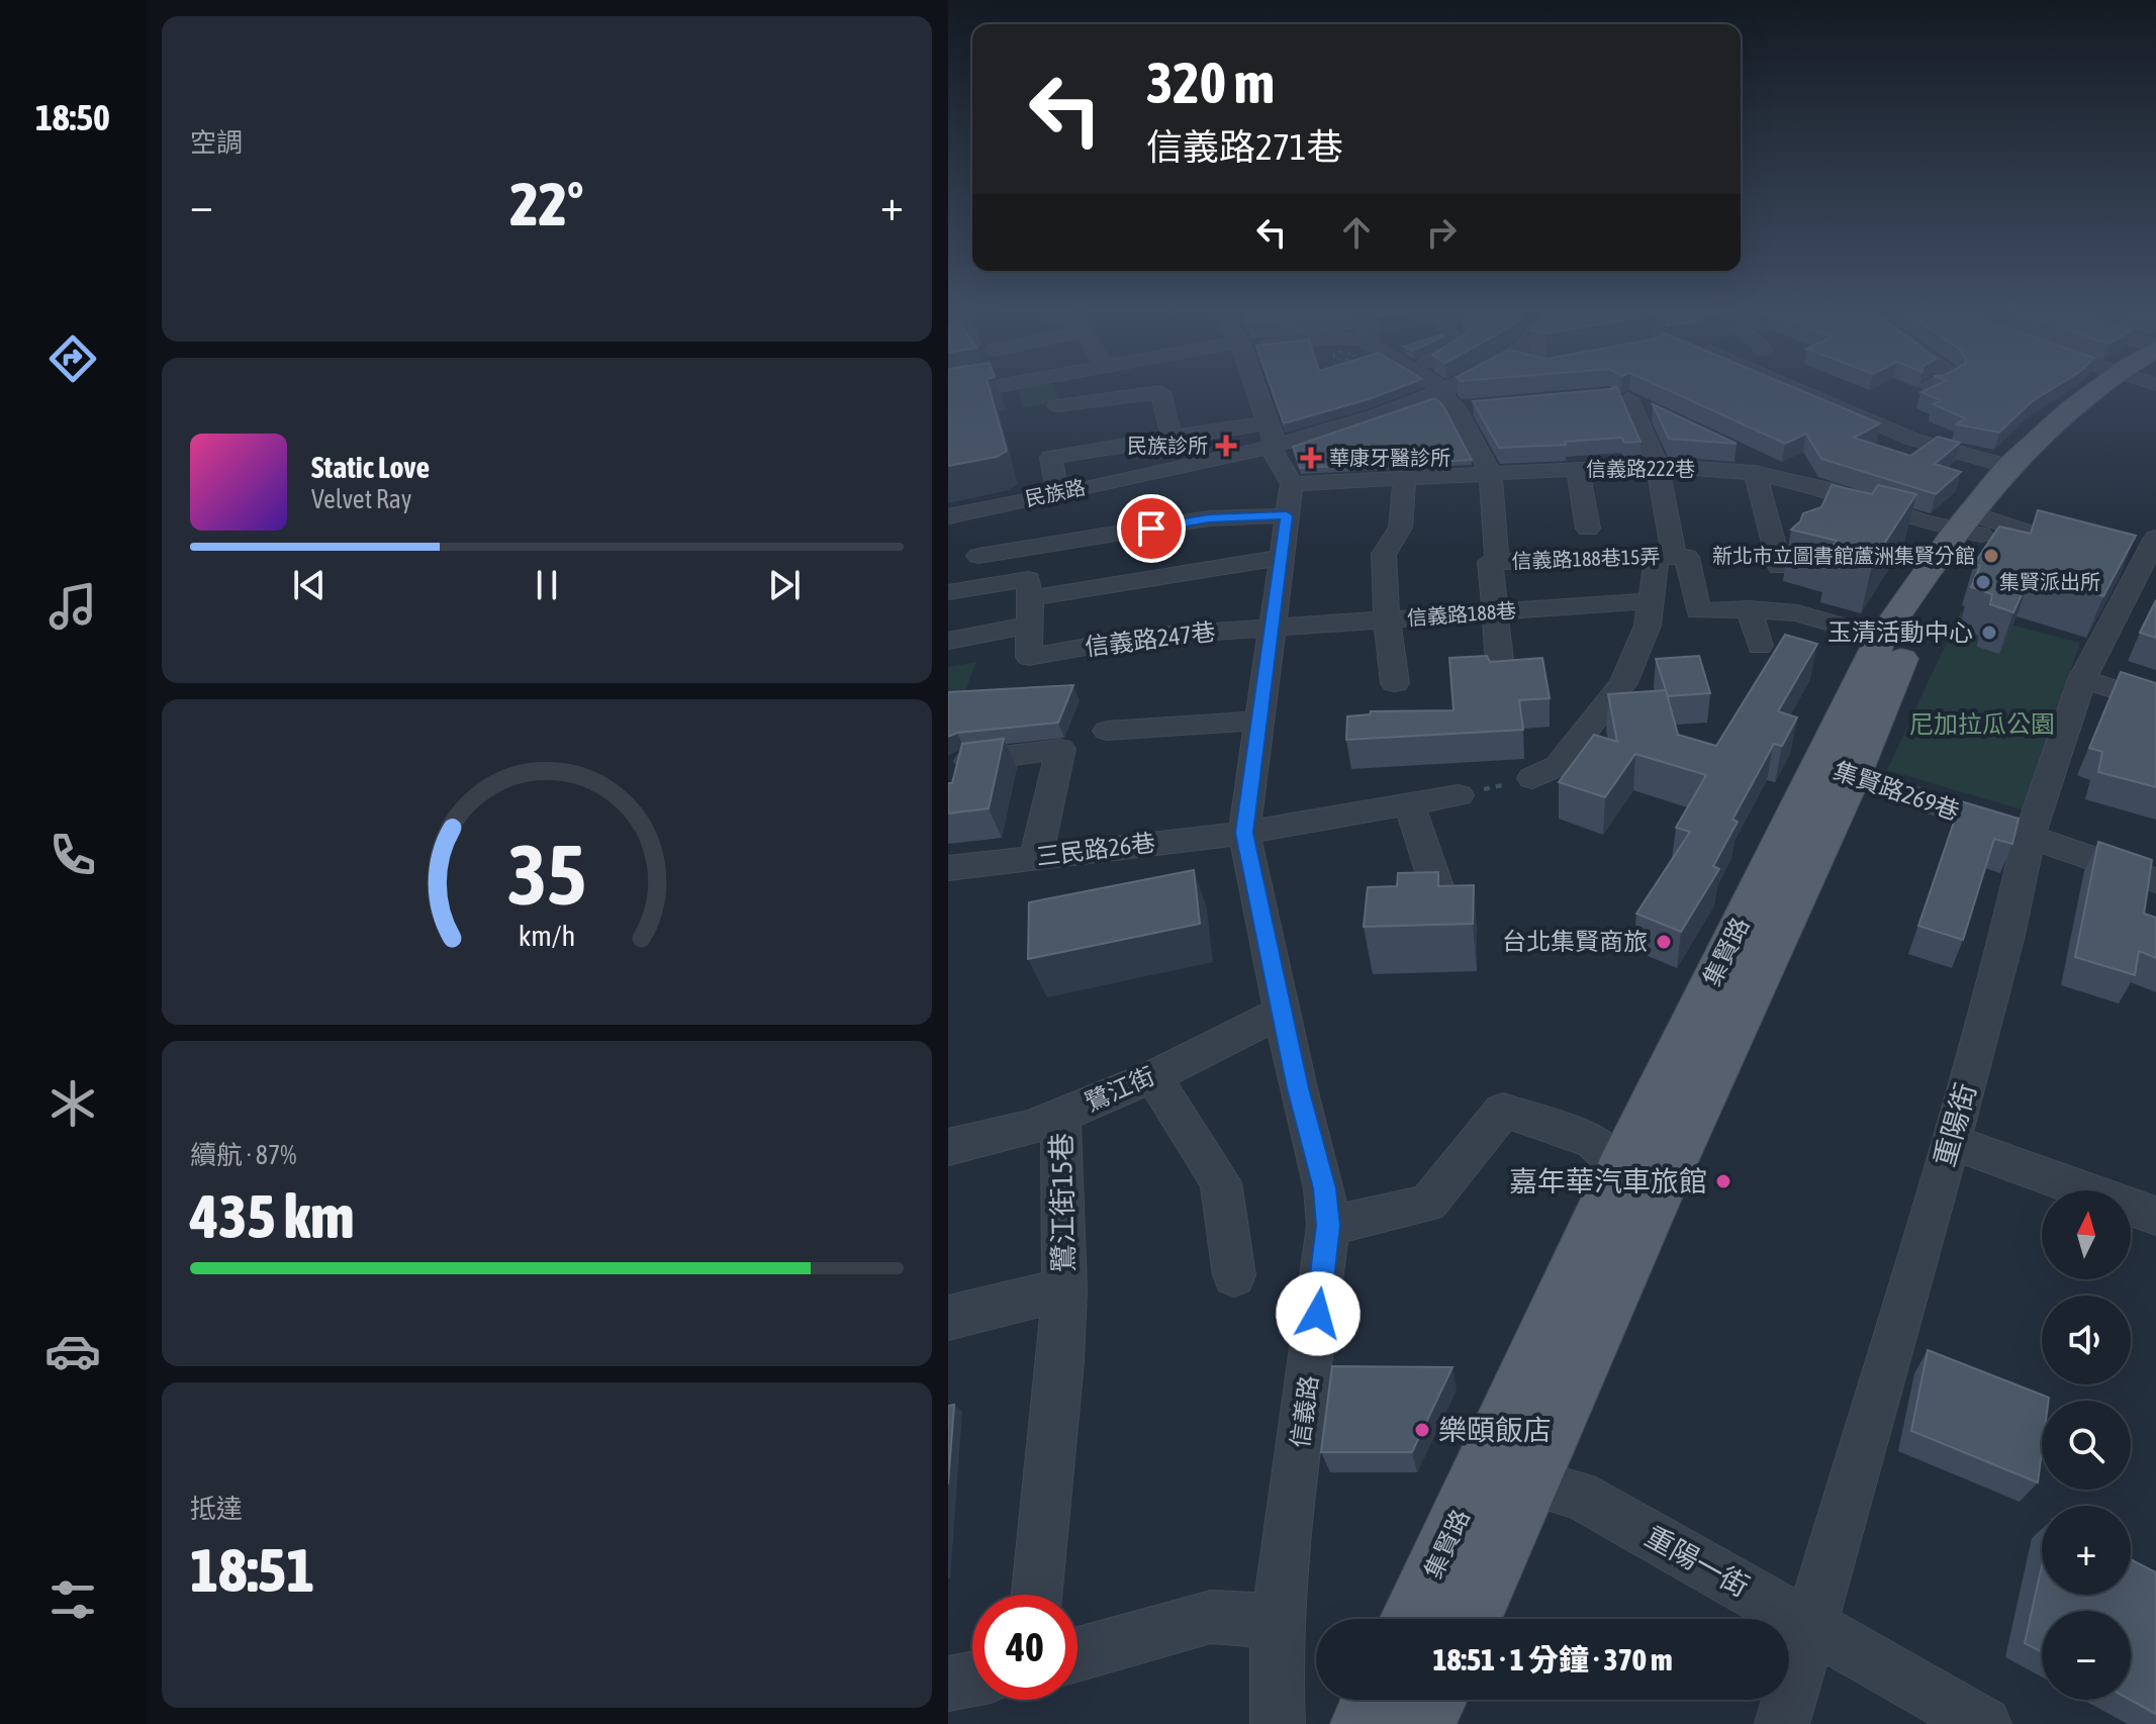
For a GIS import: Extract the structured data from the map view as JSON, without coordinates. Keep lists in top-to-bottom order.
{
  "streets": {
    "main road": ["集賢路"],
    "street": [
      "信義路222巷",
      "民族路",
      "信義路188巷15弄",
      "信義路188巷",
      "信義路247巷",
      "集賢路269巷",
      "三民路26巷",
      "鷺江街",
      "重陽街",
      "鷺江街15巷",
      "信義路",
      "重陽一街"
    ]
  },
  "crossings": [
    ["信義路222巷", "信義路188巷15弄"],
    ["信義路222巷", "集賢路"],
    ["信義路222巷", "信義路"],
    ["信義路188巷15弄", "信義路188巷"],
    ["信義路188巷", "信義路247巷"],
    ["信義路188巷", "信義路"],
    ["信義路247巷", "信義路"],
    ["集賢路269巷", "集賢路"],
    ["集賢路269巷", "重陽街"],
    ["三民路26巷", "信義路"],
    ["集賢路", "重陽一街"],
    ["鷺江街", "鷺江街15巷"],
    ["鷺江街", "信義路"],
    ["重陽街", "重陽一街"]
  ],
  "parks": ["尼加拉瓜公園"],
  "places": {
    "health": ["民族診所", "華康牙醫診所"],
    "other": [
      "新北市立圖書館蘆洲集賢分館",
      "集賢派出所",
      "玉清活動中心",
      "台北集賢商旅",
      "嘉年華汽車旅館",
      "樂頤飯店"
    ]
  },
  "north": "top",
  "page": {
    "tabs": "18:50",
    "tile": [
      "空調",
      ["續航 · 87%", "435 km"],
      ["抵達", "18:51"]
    ],
    "turn": ["320 m", "信義路271巷"],
    "heat": ["−", "22°", "+"],
    "song": ["Static Love", "Velvet Ray"],
    "map_buttons": ["+", "−"],
    "limit": "40",
    "trip": "18:51 · 1 分鐘 · 370 m",
    "gauge": ["35", "km/h"]
  }
}
